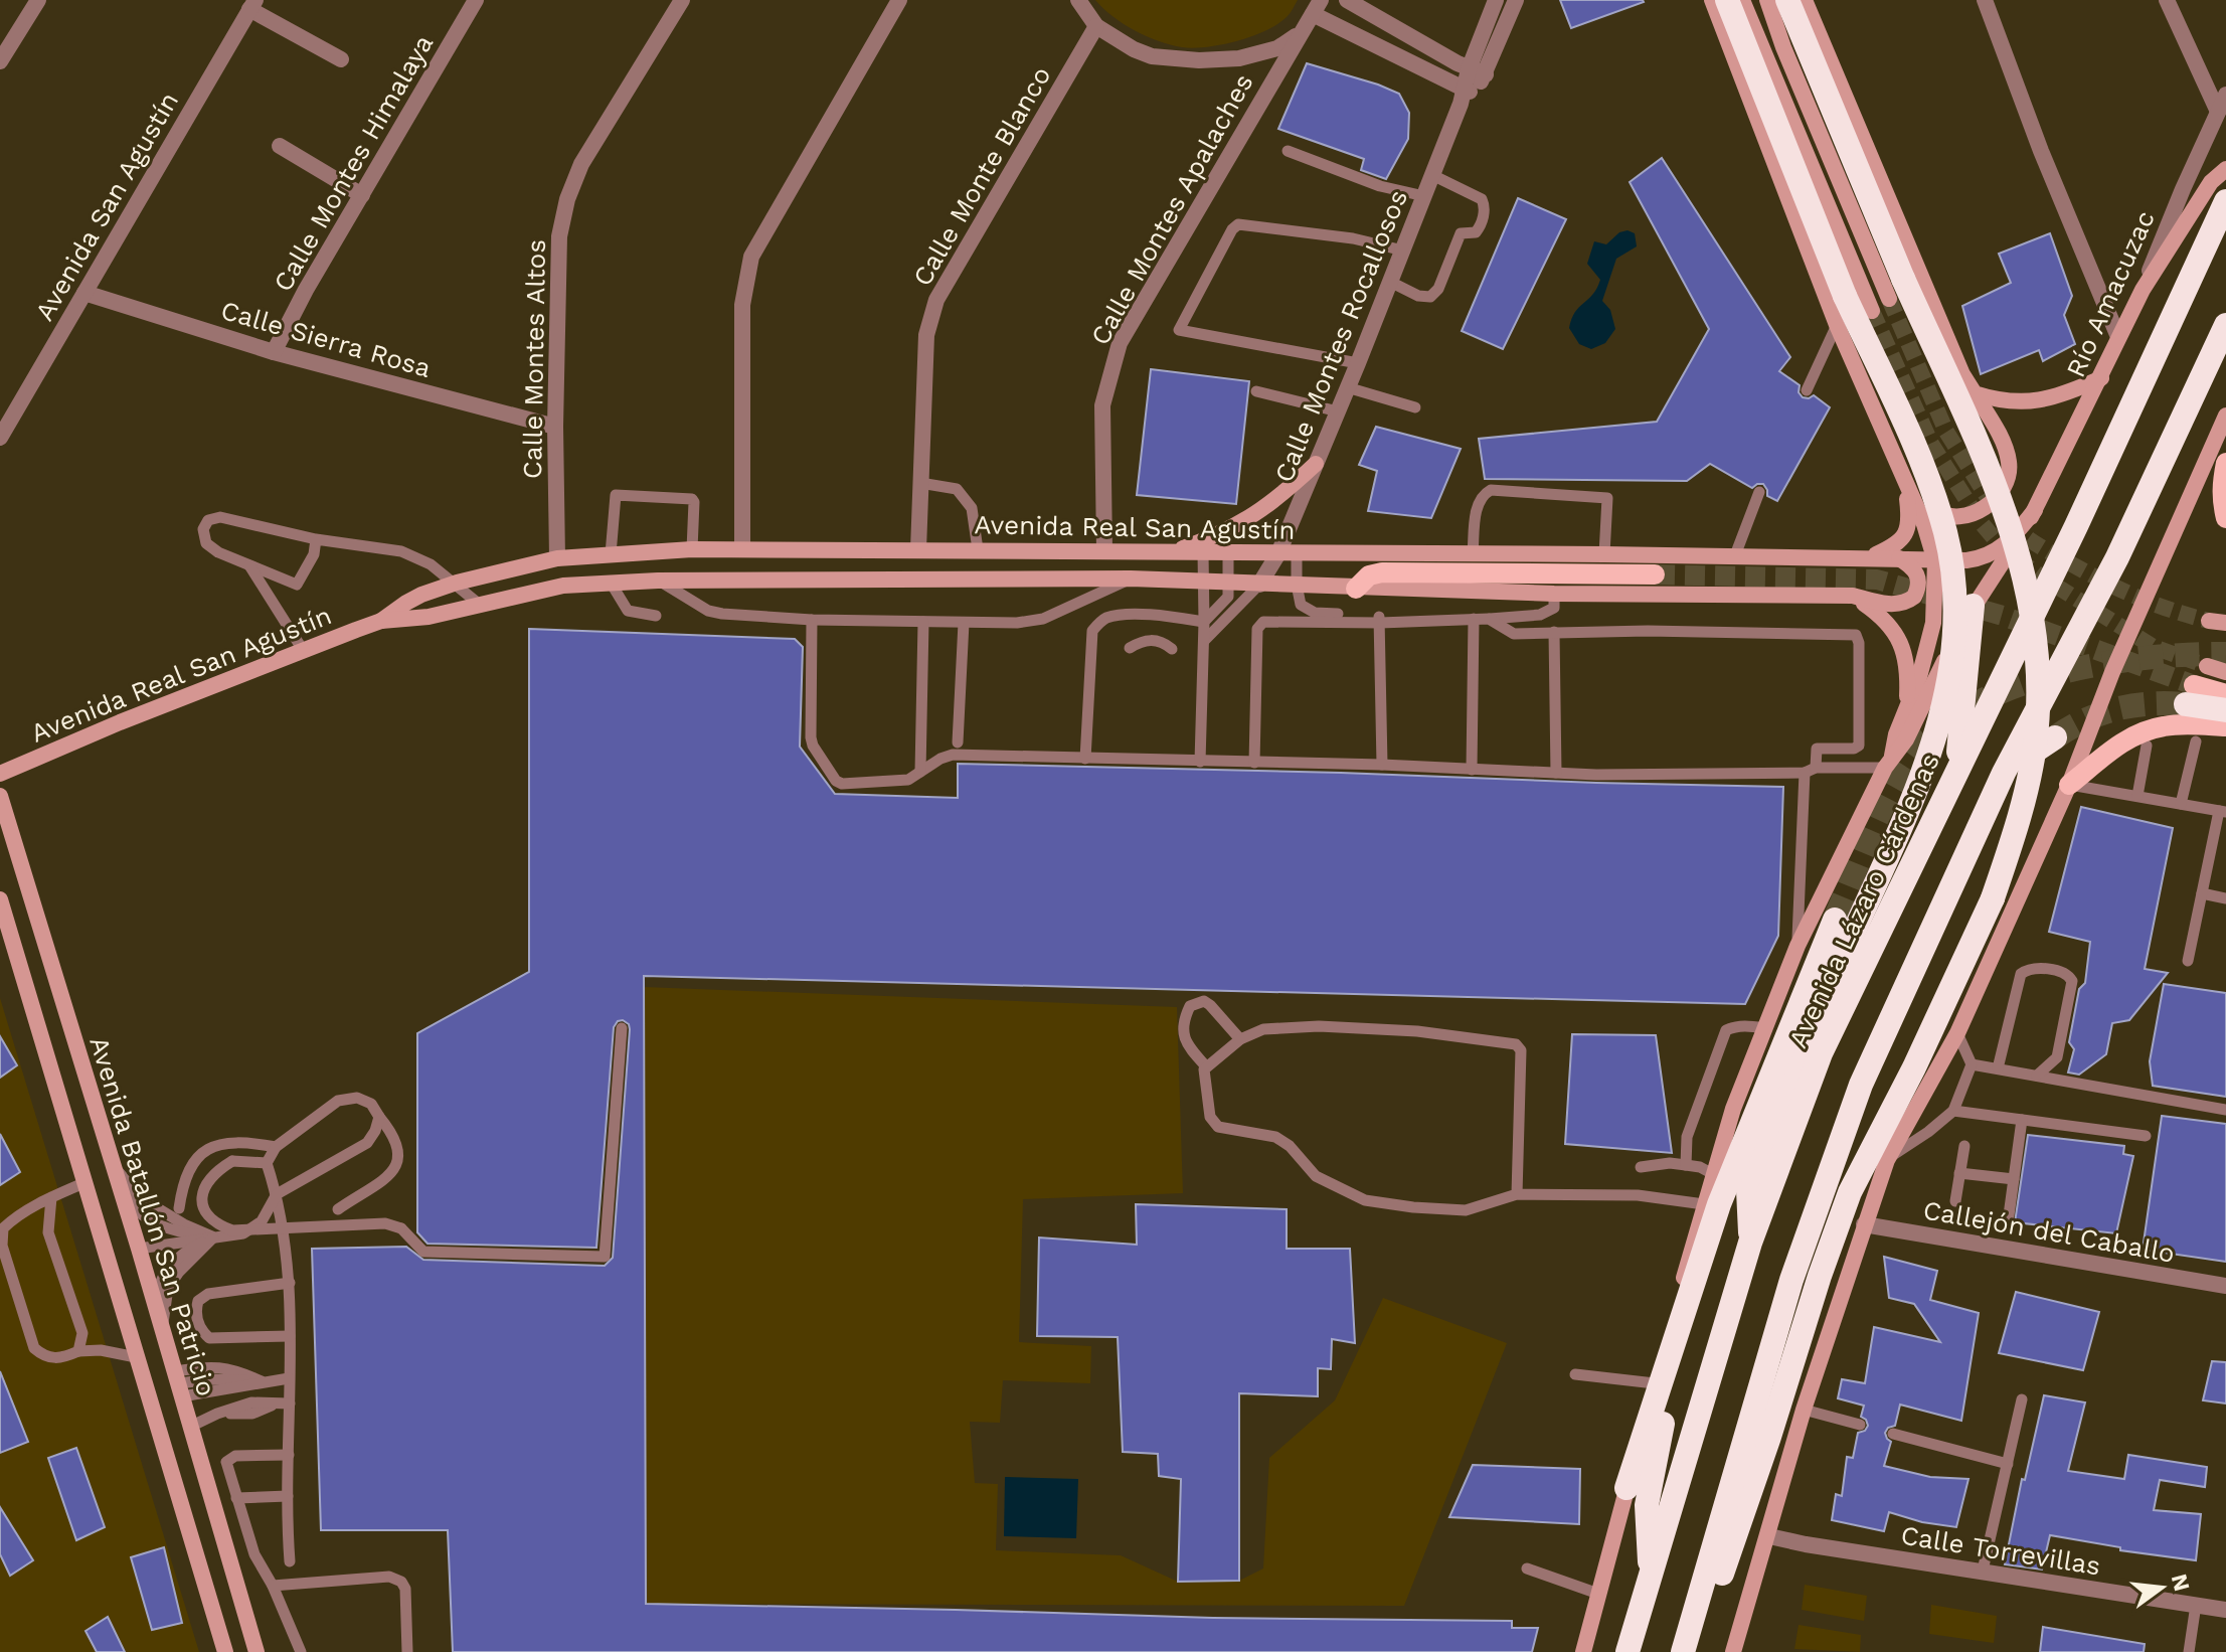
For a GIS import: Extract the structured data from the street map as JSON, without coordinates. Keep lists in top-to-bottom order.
{
  "streets": {
    "highway": ["Avenida Lázaro Cárdenas"],
    "main road": ["Río Amacuzac", "Avenida Real San Agustín", "Avenida Batallón San Patricio"],
    "street": [
      "Calle Montes Himalaya",
      "Calle Monte Blanco",
      "Avenida San Agustín",
      "Calle Montes Apalaches",
      "Calle Montes Rocallosos",
      "Calle Sierra Rosa",
      "Calle Montes Altos",
      "Callejón del Caballo",
      "Calle Torrevillas"
    ]
  },
  "crossings": [
    ["Calle Montes Himalaya", "Calle Sierra Rosa"],
    ["Calle Monte Blanco", "Avenida Real San Agustín"],
    ["Avenida San Agustín", "Calle Sierra Rosa"],
    ["Calle Montes Apalaches", "Avenida Real San Agustín"],
    ["Río Amacuzac", "Avenida Real San Agustín"],
    ["Río Amacuzac", "Avenida Lázaro Cárdenas"],
    ["Calle Montes Rocallosos", "Avenida Real San Agustín"],
    ["Calle Sierra Rosa", "Calle Montes Altos"],
    ["Calle Montes Altos", "Avenida Real San Agustín"],
    ["Avenida Real San Agustín", "Avenida Lázaro Cárdenas"]
  ],
  "north": "right"
}
